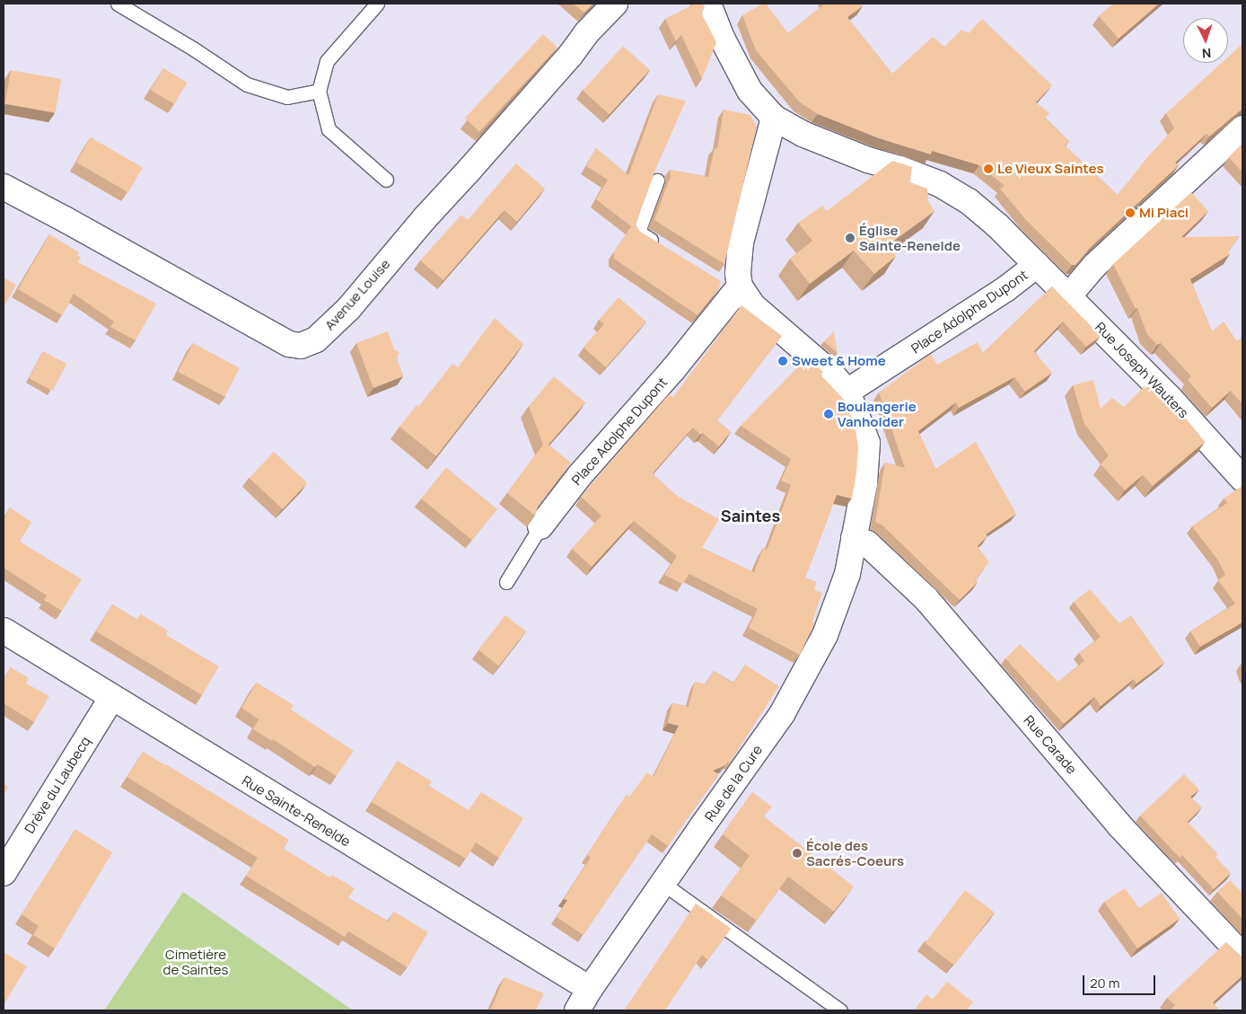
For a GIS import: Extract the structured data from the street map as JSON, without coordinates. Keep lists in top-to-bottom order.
{
  "streets": {
    "street": [
      "Avenue Louise",
      "Place Adolphe Dupont",
      "Rue Joseph Wauters",
      "Rue Carade",
      "Rue de la Cure",
      "Drève du Laubecq",
      "Rue Sainte-Renelde"
    ]
  },
  "crossings": [
    ["Place Adolphe Dupont", "Rue Joseph Wauters"],
    ["Rue Carade", "Rue de la Cure"],
    ["Rue de la Cure", "Rue Sainte-Renelde"],
    ["Drève du Laubecq", "Rue Sainte-Renelde"]
  ],
  "districts": ["Saintes"],
  "parks": ["Cimetière de Saintes"],
  "places": [
    "Le Vieux Saintes",
    "Mi Piaci",
    "Église Sainte-Renelde",
    "Sweet & Home",
    "Boulangerie Vanholder",
    "École des Sacrés-Coeurs"
  ],
  "scale_bar": "20 m",
  "north": "bottom"
}
